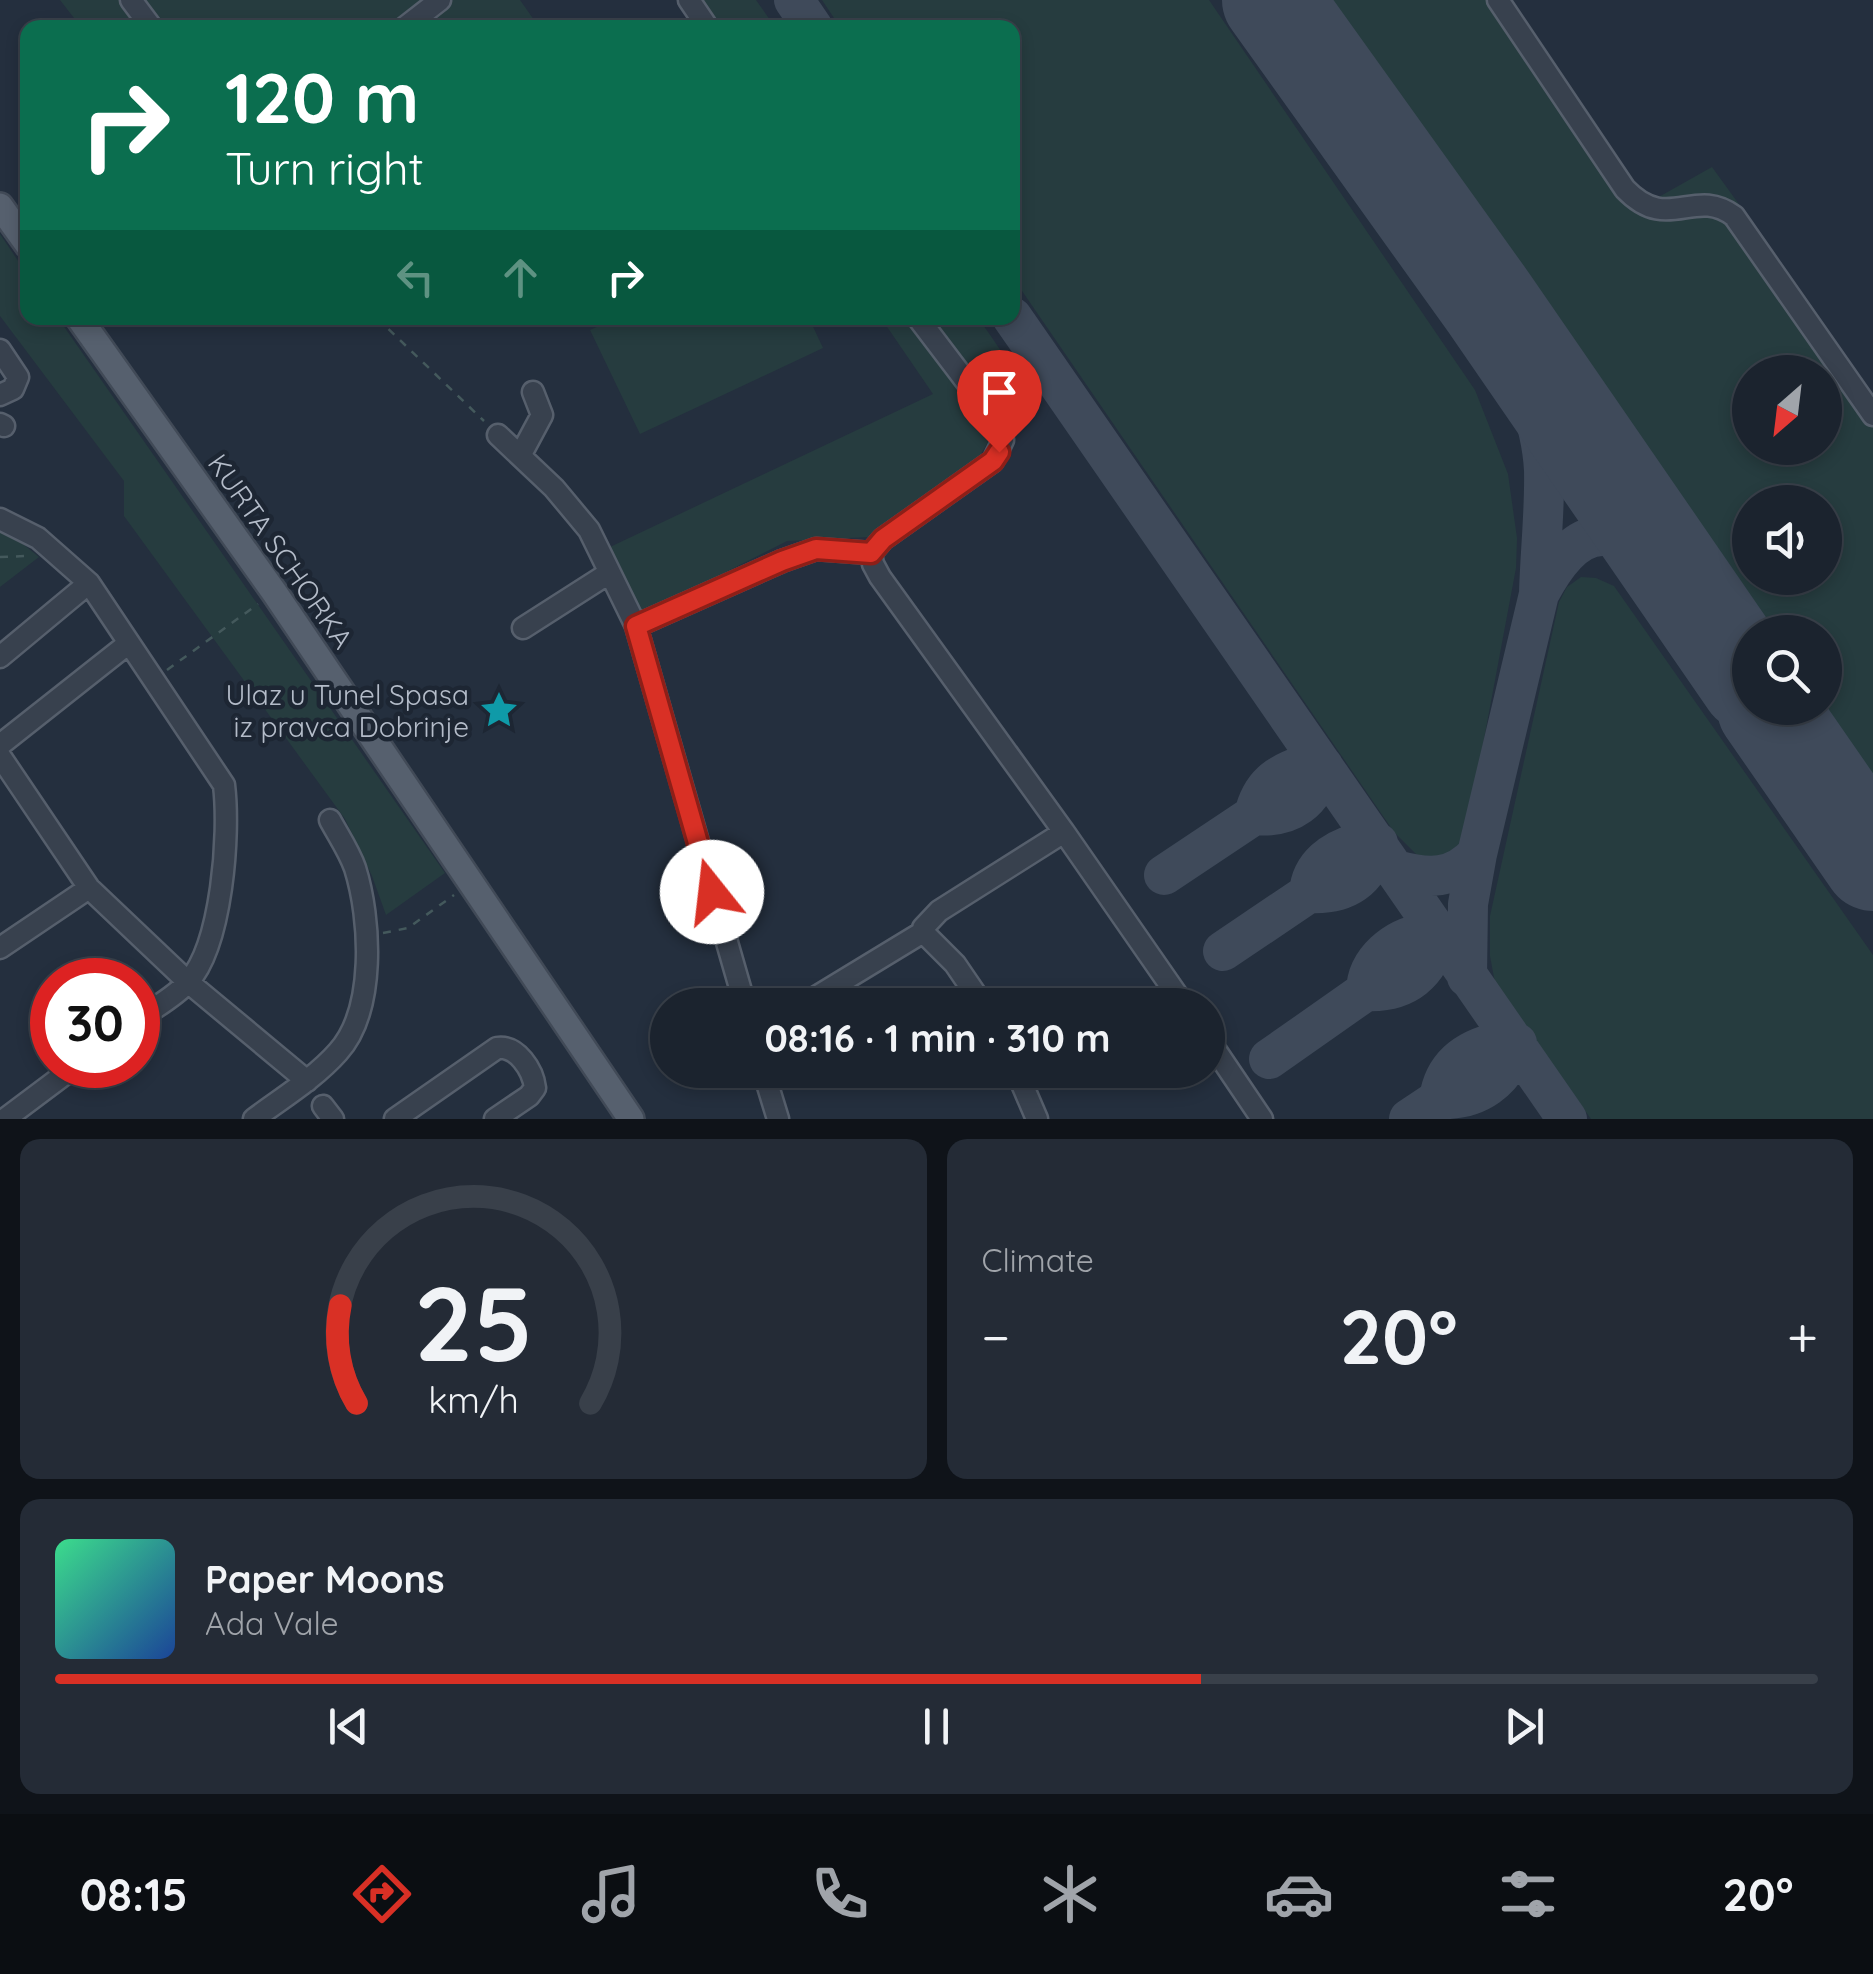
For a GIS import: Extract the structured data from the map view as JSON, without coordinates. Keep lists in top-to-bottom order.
{
  "streets": {
    "main road": ["KURTA SCHORKA"]
  },
  "places": {
    "place": ["Ulaz u Tunel Spasa iz pravca Dobrinje"]
  },
  "north": "bottom left",
  "page": {
    "turn": ["120 m", "Turn right"],
    "limit": "30",
    "trip": "08:16 · 1 min · 310 m",
    "tile": "Climate",
    "heat": ["−", "20°", "+"],
    "song": ["Paper Moons", "Ada Vale"],
    "tabs": ["08:15", "20°"],
    "gauge": ["25", "km/h"]
  }
}
